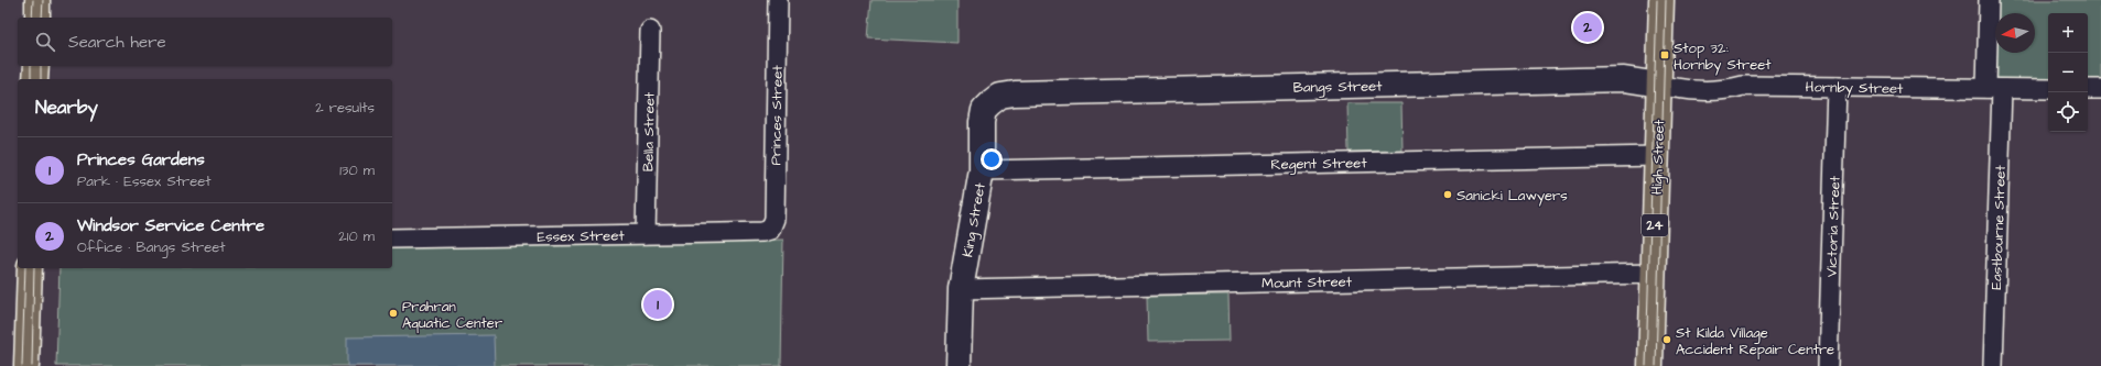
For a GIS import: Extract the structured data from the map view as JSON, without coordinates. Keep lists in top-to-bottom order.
{
  "streets": {
    "main road": ["High Street", "24"],
    "street": [
      "Bangs Street",
      "Hornby Street",
      "Princes Street",
      "Bella Street",
      "Regent Street",
      "King Street",
      "Victoria Street",
      "Eastbourne Street",
      "Essex Street",
      "Mount Street"
    ]
  },
  "crossings": [
    ["Bangs Street", "Hornby Street"],
    ["Bangs Street", "High Street"],
    ["Bangs Street", "King Street"],
    ["Hornby Street", "High Street"],
    ["Hornby Street", "Victoria Street"],
    ["Hornby Street", "Eastbourne Street"],
    ["Princes Street", "Essex Street"],
    ["Bella Street", "Essex Street"],
    ["High Street", "Regent Street"],
    ["High Street", "Mount Street"],
    ["Regent Street", "King Street"],
    ["King Street", "Mount Street"]
  ],
  "places": {
    "transit": ["Stop 32: Hornby Street"],
    "other": ["Sanicki Lawyers", "Prahran Aquatic Center", "St Kilda Village Accident Repair Centre"]
  },
  "north": "left",
  "page": {
    "pins": ["2", "1"],
    "map_buttons": ["+", "−"],
    "search": "Search here",
    "heading": ["Nearby", "2 results"],
    "list": [
      {
        "mark": "1",
        "name": "Princes Gardens",
        "note": "Park · Essex Street",
        "value": "130 m"
      },
      {
        "mark": "2",
        "name": "Windsor Service Centre",
        "note": "Office · Bangs Street",
        "value": "210 m"
      }
    ]
  }
}
